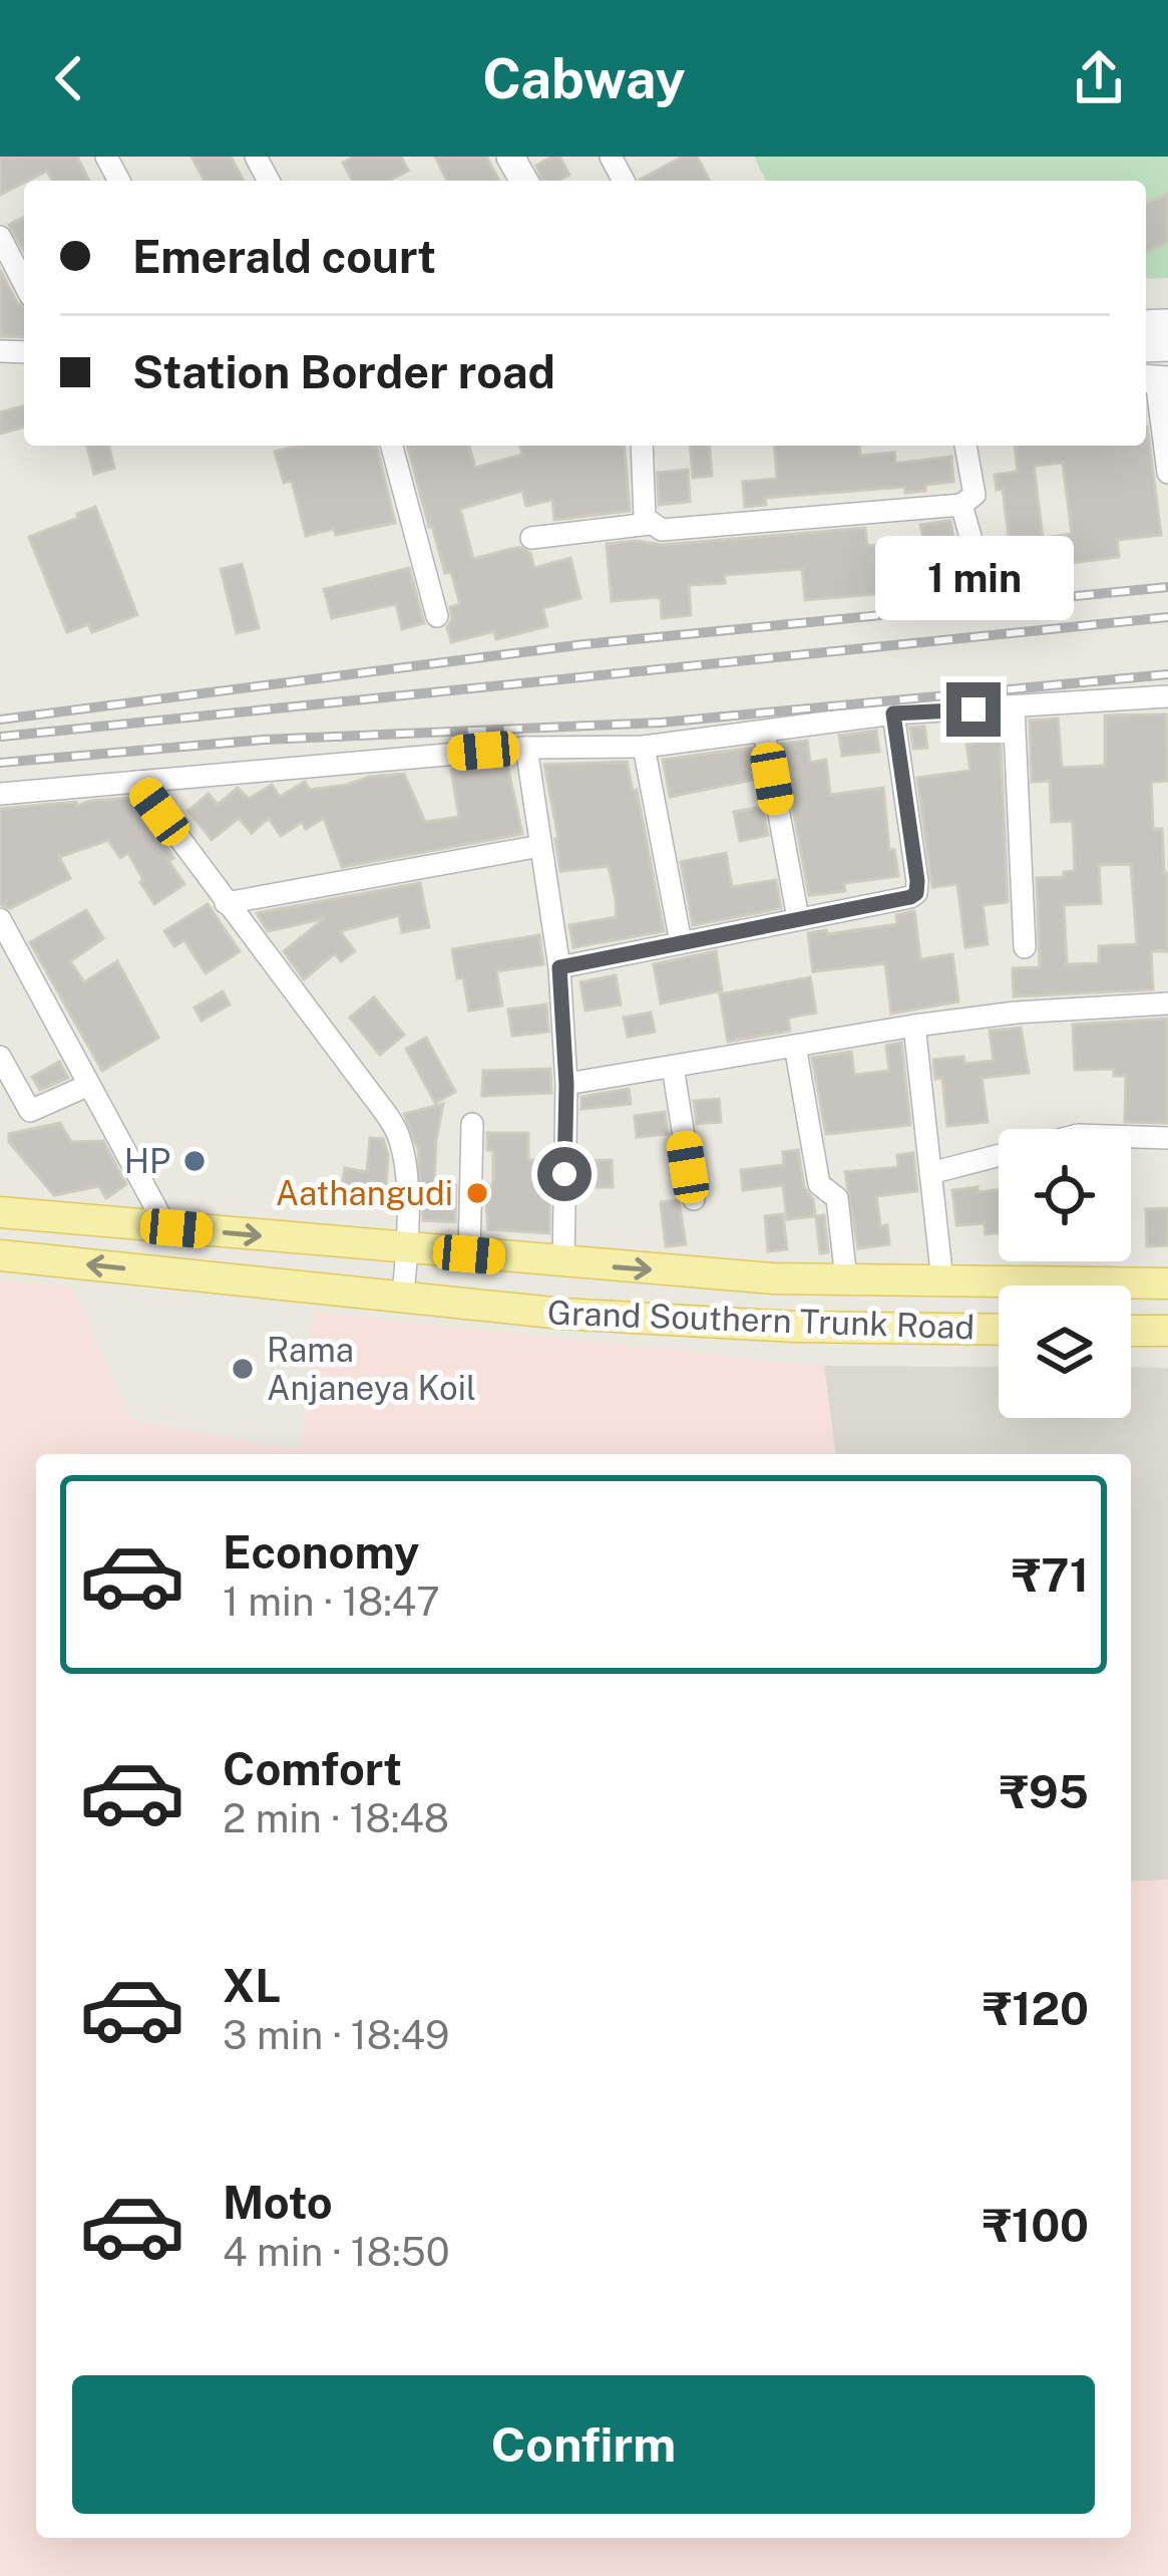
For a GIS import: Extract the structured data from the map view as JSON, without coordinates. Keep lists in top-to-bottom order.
{
  "streets": {
    "main road": ["Grand Southern Trunk Road"]
  },
  "places": ["HP", "Aathangudi", "Rama Anjaneya Koil"],
  "page": {
    "header": "Cabway",
    "banner": ["Emerald court", "Station Border road"],
    "bubble": "1 min",
    "list": [
      {
        "name": "Economy",
        "note": "1 min · 18:47",
        "value": "₹71"
      },
      {
        "name": "Comfort",
        "note": "2 min · 18:48",
        "value": "₹95"
      },
      {
        "name": "XL",
        "note": "3 min · 18:49",
        "value": "₹120"
      },
      {
        "name": "Moto",
        "note": "4 min · 18:50",
        "value": "₹100"
      }
    ],
    "buttons": "Confirm"
  }
}
